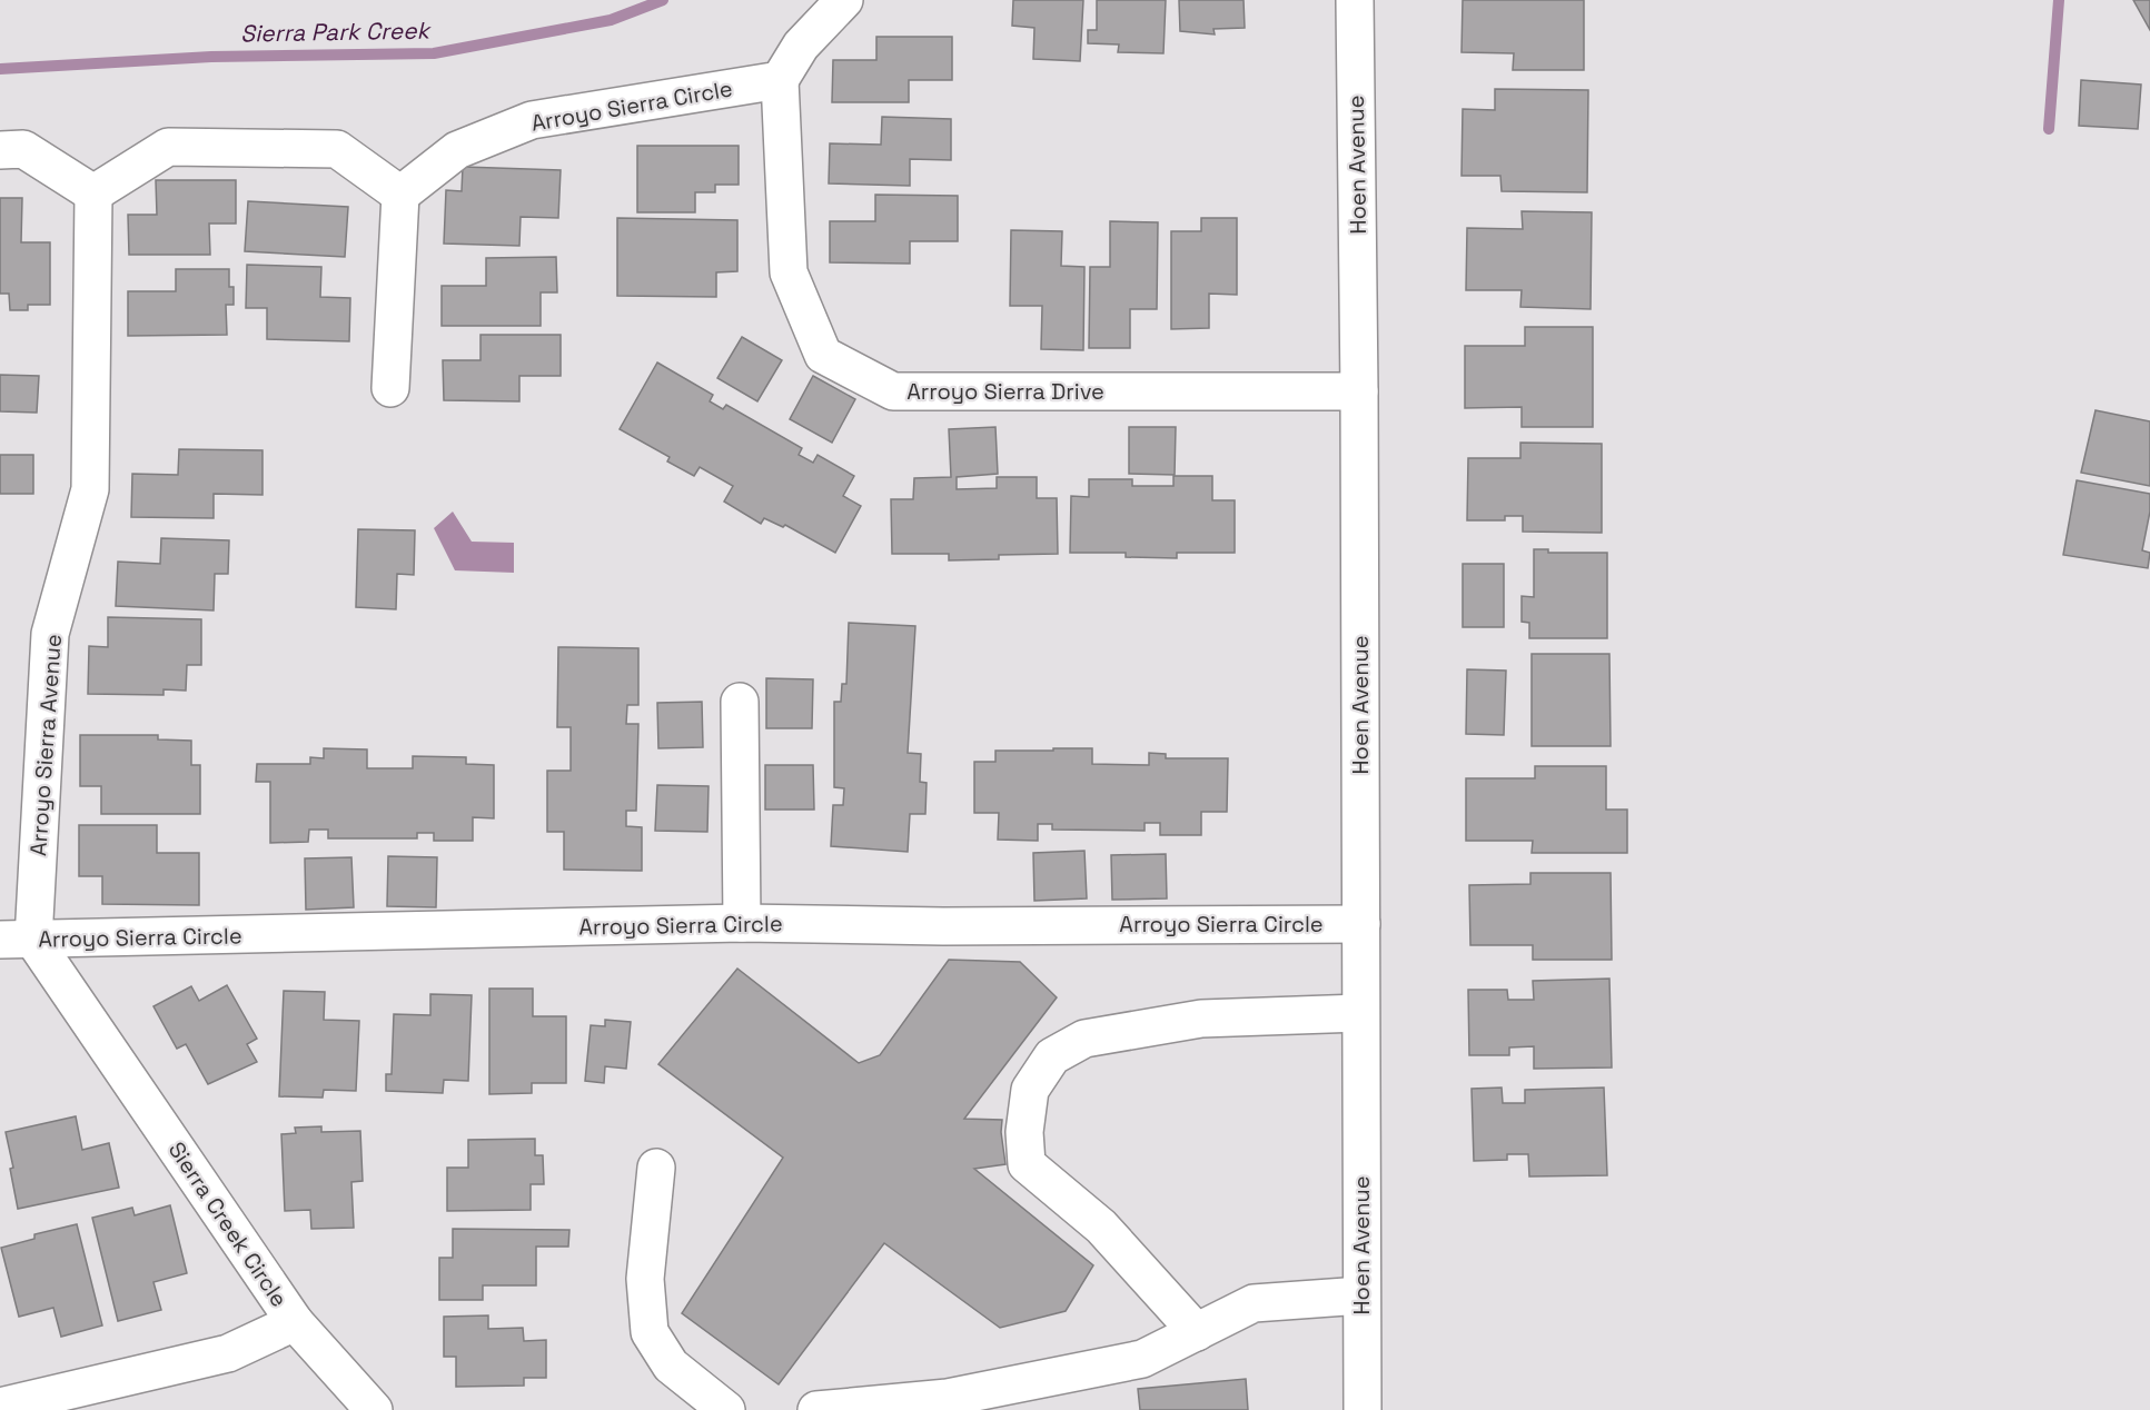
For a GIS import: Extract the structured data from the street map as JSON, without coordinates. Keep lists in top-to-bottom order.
{
  "streets": {
    "street": [
      "Arroyo Sierra Circle",
      "Hoen Avenue",
      "Arroyo Sierra Drive",
      "Arroyo Sierra Avenue",
      "Sierra Creek Circle"
    ]
  },
  "crossings": [
    ["Arroyo Sierra Circle", "Hoen Avenue"],
    ["Arroyo Sierra Circle", "Arroyo Sierra Drive"],
    ["Arroyo Sierra Circle", "Arroyo Sierra Avenue"],
    ["Arroyo Sierra Circle", "Sierra Creek Circle"],
    ["Hoen Avenue", "Arroyo Sierra Drive"],
    ["Arroyo Sierra Avenue", "Sierra Creek Circle"]
  ],
  "water": ["Sierra Park Creek"]
}
